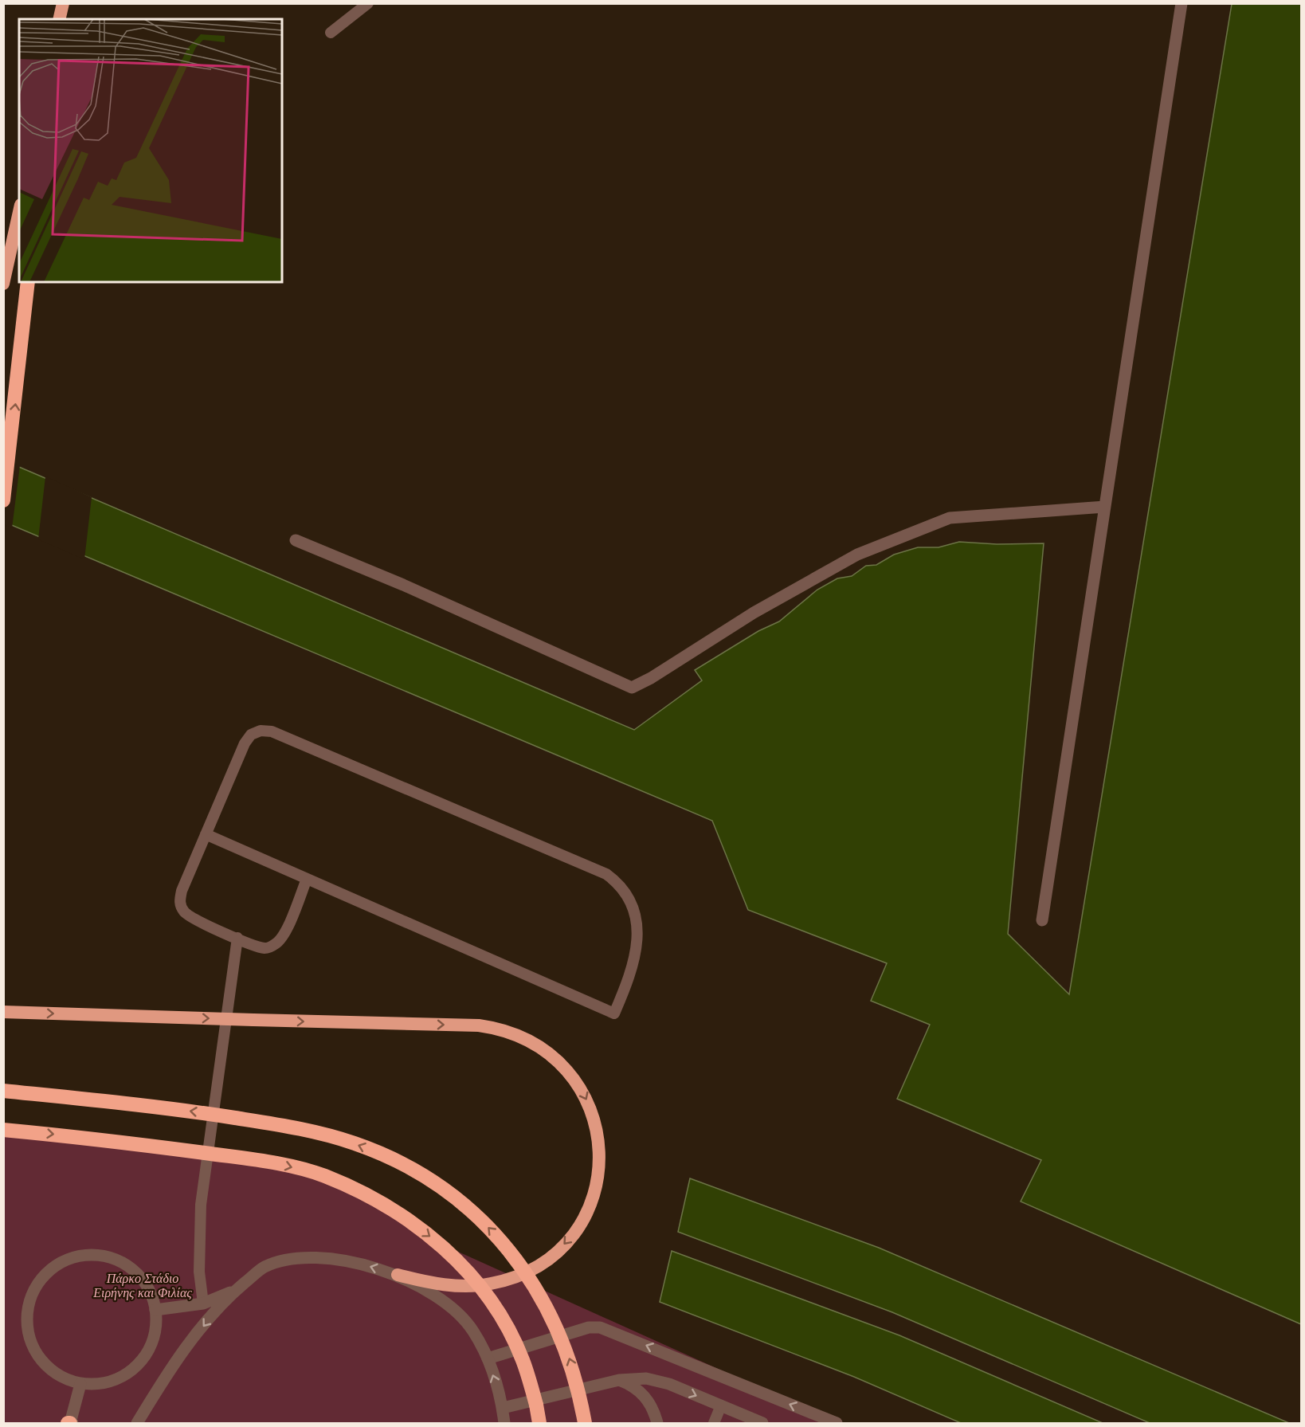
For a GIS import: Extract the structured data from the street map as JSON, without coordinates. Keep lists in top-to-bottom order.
{
  "parks": ["Πάρκο Στάδιο Ειρήνης και Φιλίας"]
}
